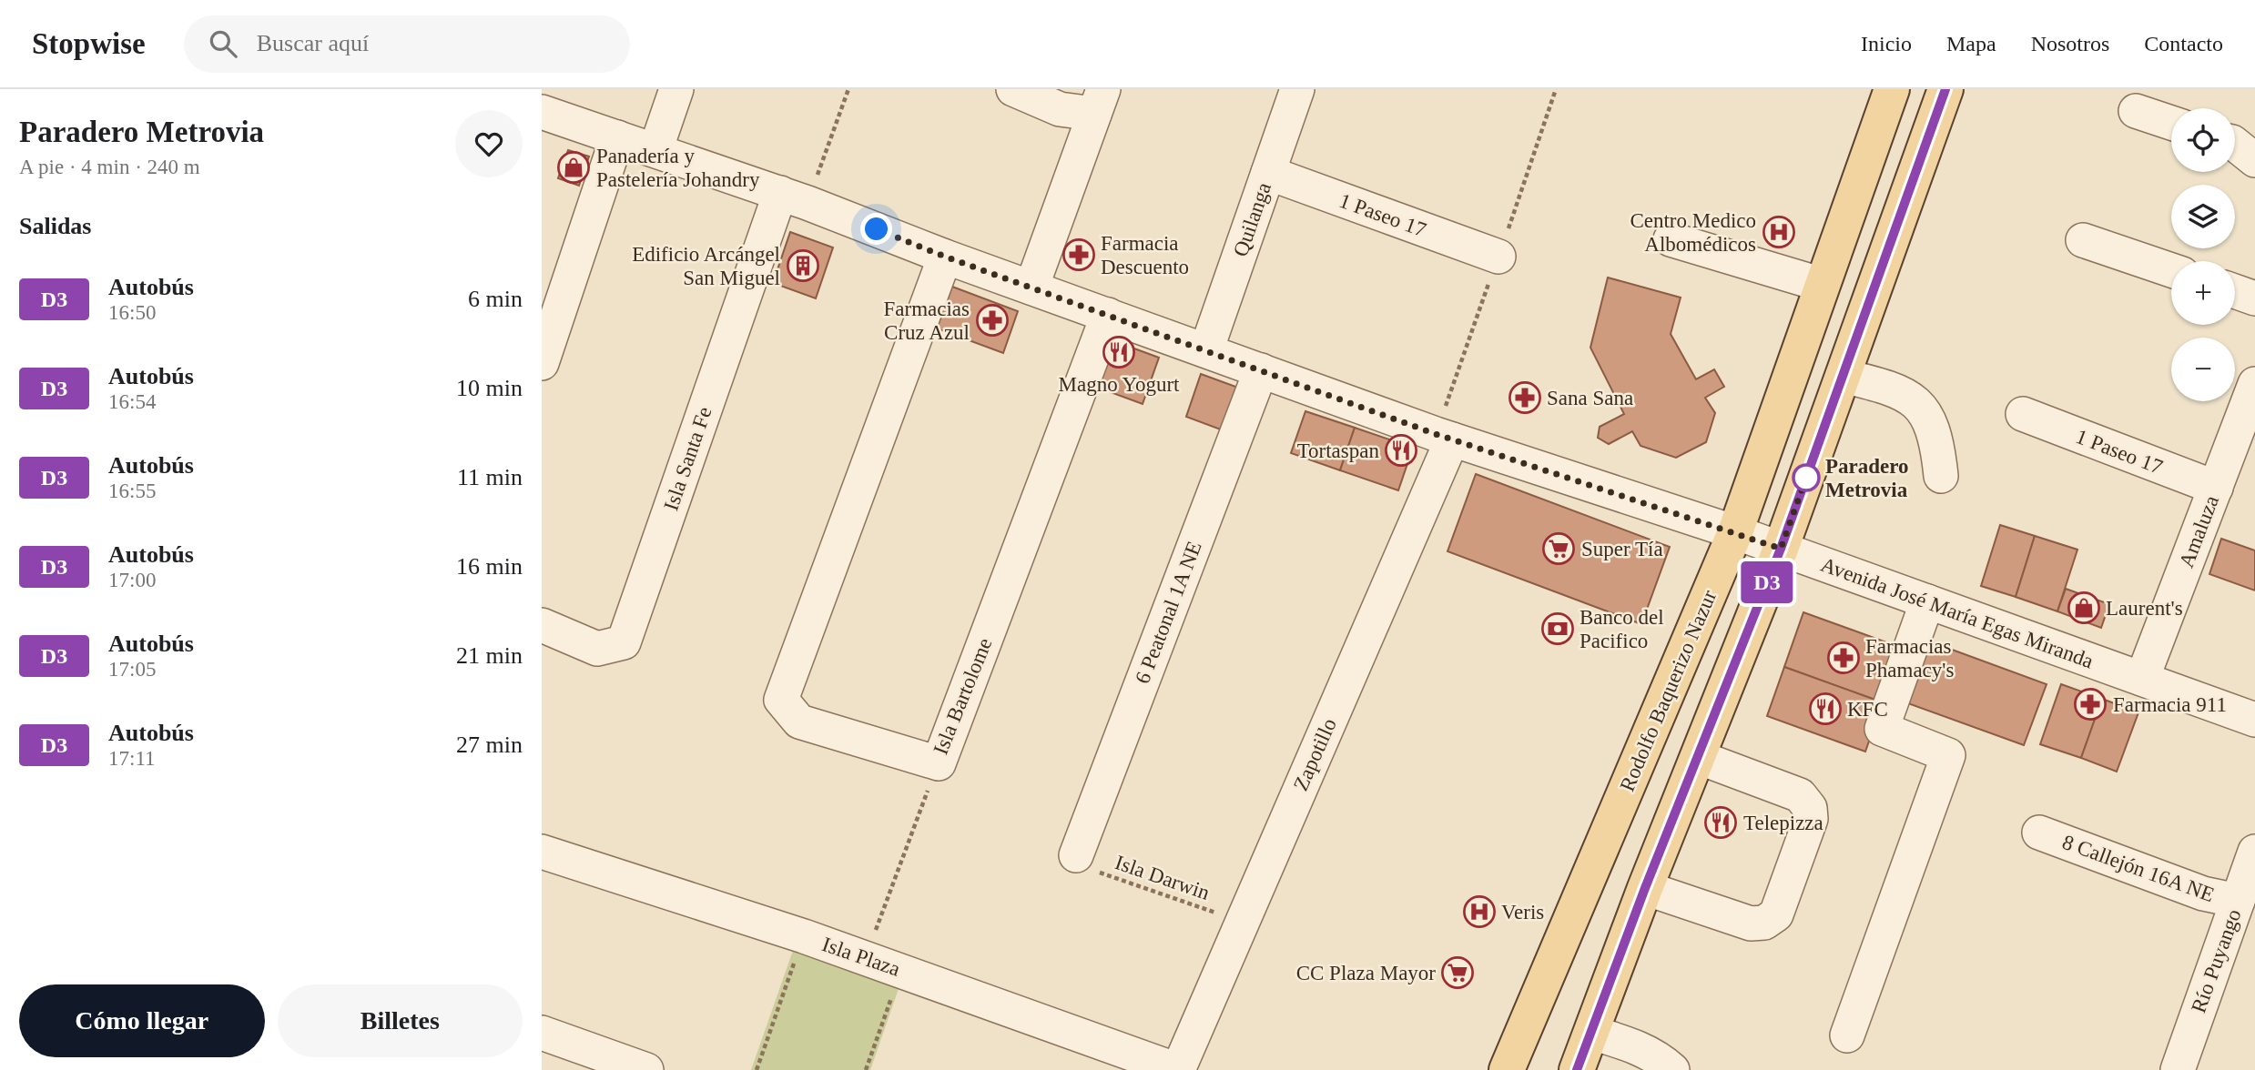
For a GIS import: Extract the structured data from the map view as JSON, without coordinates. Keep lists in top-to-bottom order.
{
  "streets": {
    "main road": ["Rodolfo Baquerizo Nazur"],
    "street": [
      "1 Paseo 17",
      "Quilanga",
      "Isla Santa Fe",
      "Amaluza",
      "6 Peatonal 1A NE",
      "Avenida José María Egas Miranda",
      "Isla Bartolome",
      "Zapotillo",
      "8 Callejón 16A NE",
      "Isla Plaza",
      "Río Puyango"
    ],
    "path": ["Isla Darwin"]
  },
  "crossings": [
    ["1 Paseo 17", "Quilanga"],
    ["1 Paseo 17", "Amaluza"],
    ["Quilanga", "Avenida José María Egas Miranda"],
    ["Isla Santa Fe", "Avenida José María Egas Miranda"],
    ["Amaluza", "Avenida José María Egas Miranda"],
    ["6 Peatonal 1A NE", "Avenida José María Egas Miranda"],
    ["6 Peatonal 1A NE", "Isla Darwin"],
    ["Avenida José María Egas Miranda", "Rodolfo Baquerizo Nazur"],
    ["Avenida José María Egas Miranda", "Isla Bartolome"],
    ["Avenida José María Egas Miranda", "Zapotillo"],
    ["Zapotillo", "Isla Darwin"],
    ["Zapotillo", "Isla Plaza"],
    ["8 Callejón 16A NE", "Río Puyango"]
  ],
  "places": {
    "shop": ["Panadería y Pastelería Johandry", "Laurent's"],
    "hospital": ["Centro Medico Albomédicos", "Veris"],
    "pharmacy": [
      "Farmacia Descuento",
      "Farmacias Cruz Azul",
      "Sana Sana",
      "Farmacias Phamacy's",
      "Farmacia 911"
    ],
    "building": ["Edificio Arcángel San Miguel"],
    "restaurant": [
      "Magno Yogurt",
      "Tortaspan",
      "KFC",
      "Telepizza"
    ],
    "other": ["Paradero Metrovia"],
    "supermarket": ["Super Tía", "CC Plaza Mayor"],
    "bank": ["Banco del Pacifico"]
  },
  "lines": ["bus line D3"],
  "page": {
    "header": "Stopwise",
    "search": "Buscar aquí",
    "nav": [
      "Inicio",
      "Mapa",
      "Nosotros",
      "Contacto"
    ],
    "heading": [
      ["Paradero Metrovia", "A pie · 4 min · 240 m"],
      "Salidas"
    ],
    "on_map": "D3",
    "map_buttons": ["+", "−"],
    "list": [
      {
        "mark": "D3",
        "name": "Autobús",
        "note": "16:50",
        "value": "6 min"
      },
      {
        "mark": "D3",
        "name": "Autobús",
        "note": "16:54",
        "value": "10 min"
      },
      {
        "mark": "D3",
        "name": "Autobús",
        "note": "16:55",
        "value": "11 min"
      },
      {
        "mark": "D3",
        "name": "Autobús",
        "note": "17:00",
        "value": "16 min"
      },
      {
        "mark": "D3",
        "name": "Autobús",
        "note": "17:05",
        "value": "21 min"
      },
      {
        "mark": "D3",
        "name": "Autobús",
        "note": "17:11",
        "value": "27 min"
      }
    ],
    "buttons": ["Cómo llegar", "Billetes"]
  }
}
